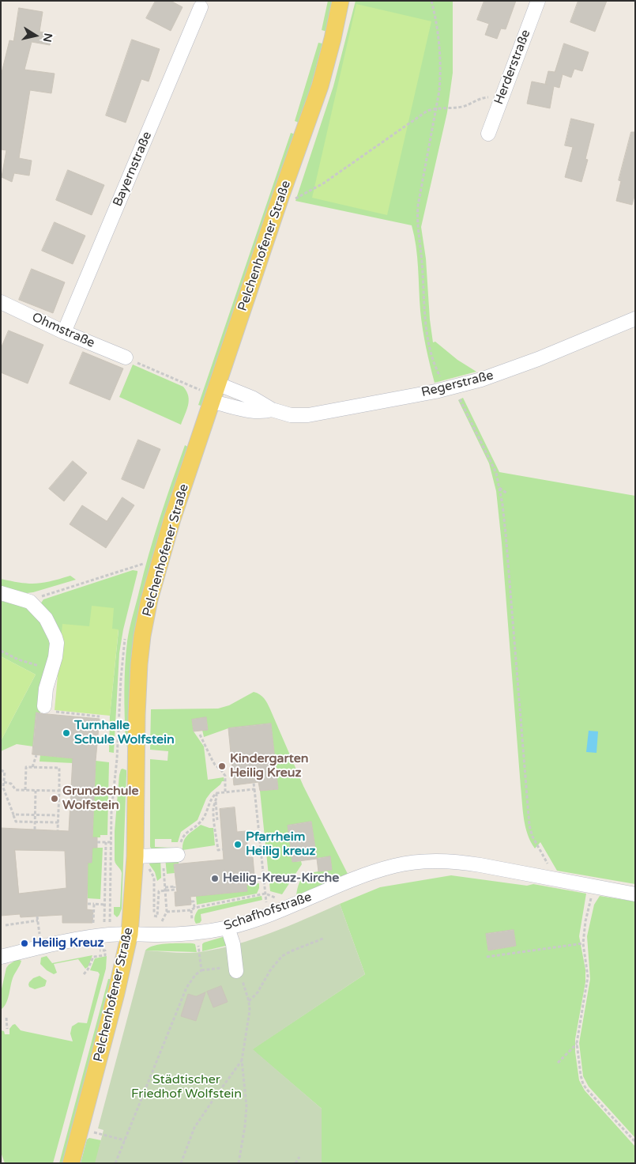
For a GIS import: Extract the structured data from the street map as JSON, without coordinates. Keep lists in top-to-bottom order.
{
  "streets": {
    "main road": ["Pelchenhofener Straße"],
    "street": [
      "Herderstraße",
      "Bayernstraße",
      "Ohmstraße",
      "Regerstraße",
      "Schafhofstraße"
    ]
  },
  "crossings": [
    ["Bayernstraße", "Ohmstraße"],
    ["Pelchenhofener Straße", "Regerstraße"],
    ["Pelchenhofener Straße", "Schafhofstraße"]
  ],
  "parks": ["Städtischer Friedhof Wolfstein"],
  "places": [
    "Turnhalle Schule Wolfstein",
    "Kindergarten Heilig Kreuz",
    "Grundschule Wolfstein",
    "Pfarrheim Heilig kreuz",
    "Heilig-Kreuz-Kirche",
    "Heilig Kreuz"
  ],
  "north": "right"
}
